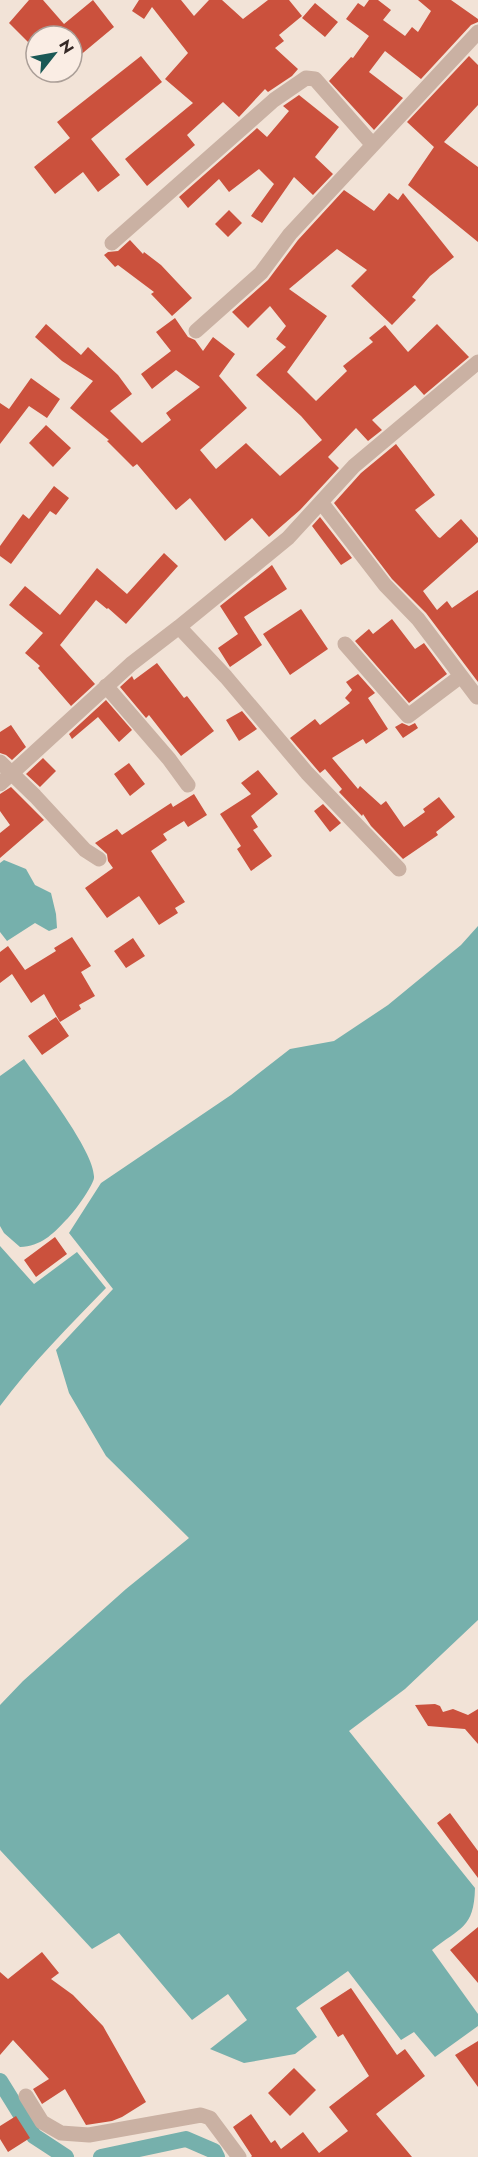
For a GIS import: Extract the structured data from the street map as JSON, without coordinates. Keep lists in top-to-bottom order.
{
  "north": "top right"
}
